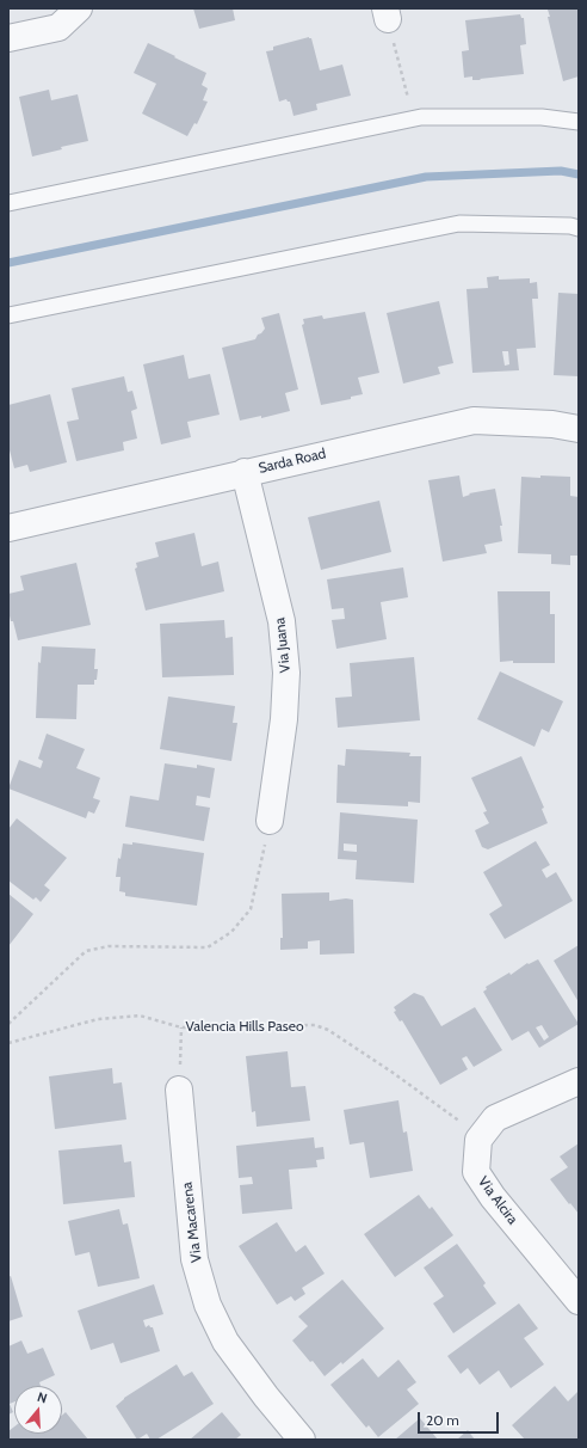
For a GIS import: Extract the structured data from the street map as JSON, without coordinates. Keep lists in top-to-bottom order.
{
  "streets": {
    "street": [
      "Sarda Road",
      "Via Juana",
      "Via Alcira",
      "Via Macarena"
    ],
    "path": ["Valencia Hills Paseo"]
  },
  "crossings": [
    ["Sarda Road", "Via Juana"],
    ["Valencia Hills Paseo", "Via Alcira"]
  ],
  "scale_bar": "20 m",
  "north": "top"
}
